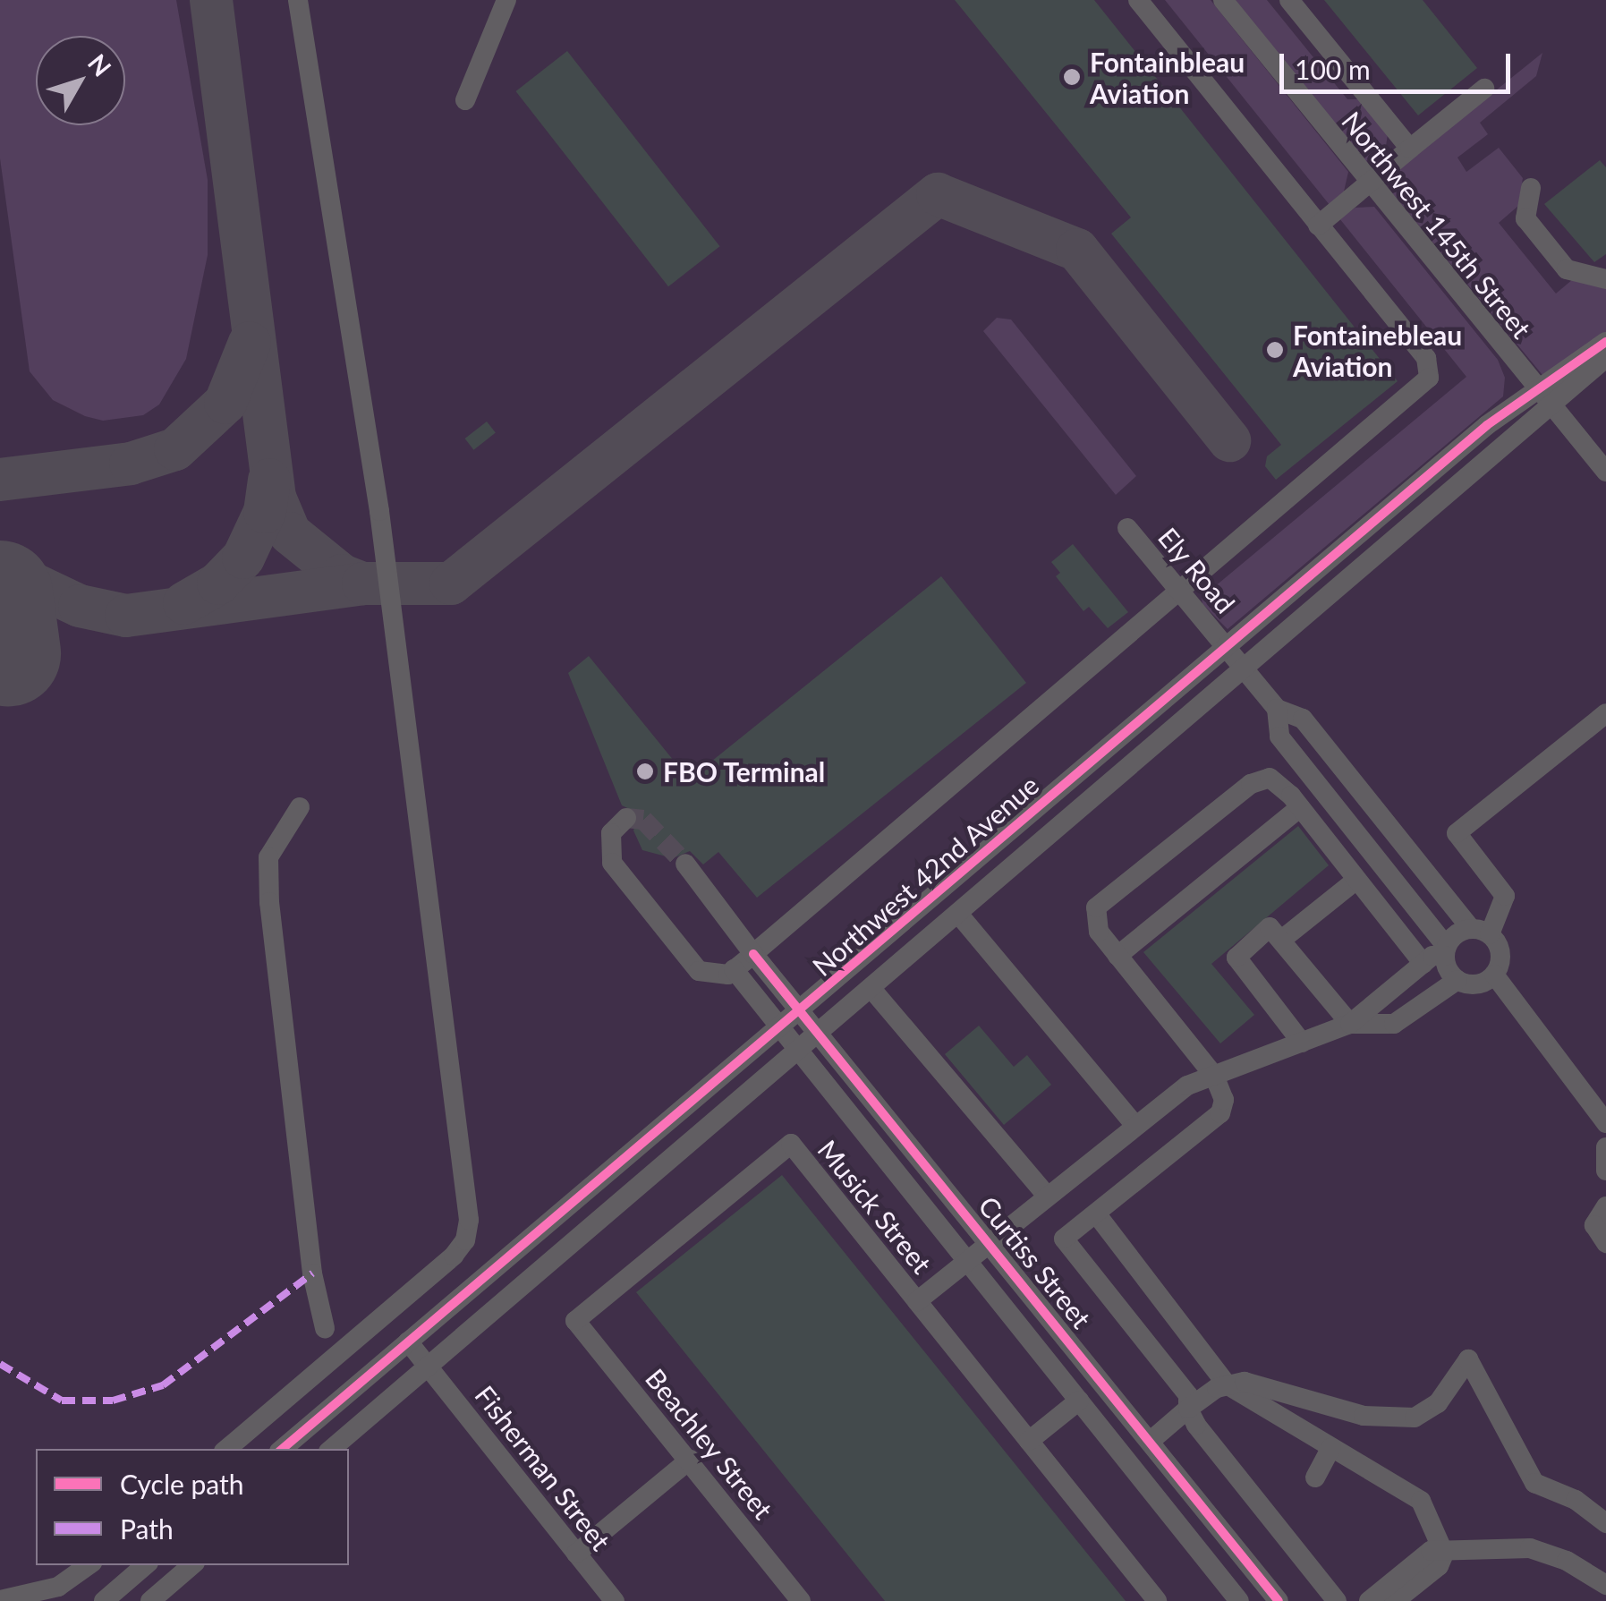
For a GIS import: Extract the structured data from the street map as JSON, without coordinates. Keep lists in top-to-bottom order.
{
  "streets": {
    "street": [
      "Northwest 145th Street",
      "Ely Road",
      "Northwest 42nd Avenue",
      "Musick Street",
      "Curtiss Street",
      "Beachley Street",
      "Fisherman Street"
    ]
  },
  "crossings": [
    ["Northwest 145th Street", "Northwest 42nd Avenue"],
    ["Ely Road", "Northwest 42nd Avenue"],
    ["Northwest 42nd Avenue", "Curtiss Street"],
    ["Northwest 42nd Avenue", "Fisherman Street"],
    ["Musick Street", "Curtiss Street"],
    ["Musick Street", "Beachley Street"]
  ],
  "places": ["Fontainbleau Aviation", "Fontainebleau Aviation", "FBO Terminal"],
  "legend": ["Cycle path", "Path"],
  "scale_bar": "100 m",
  "north": "top right"
}
